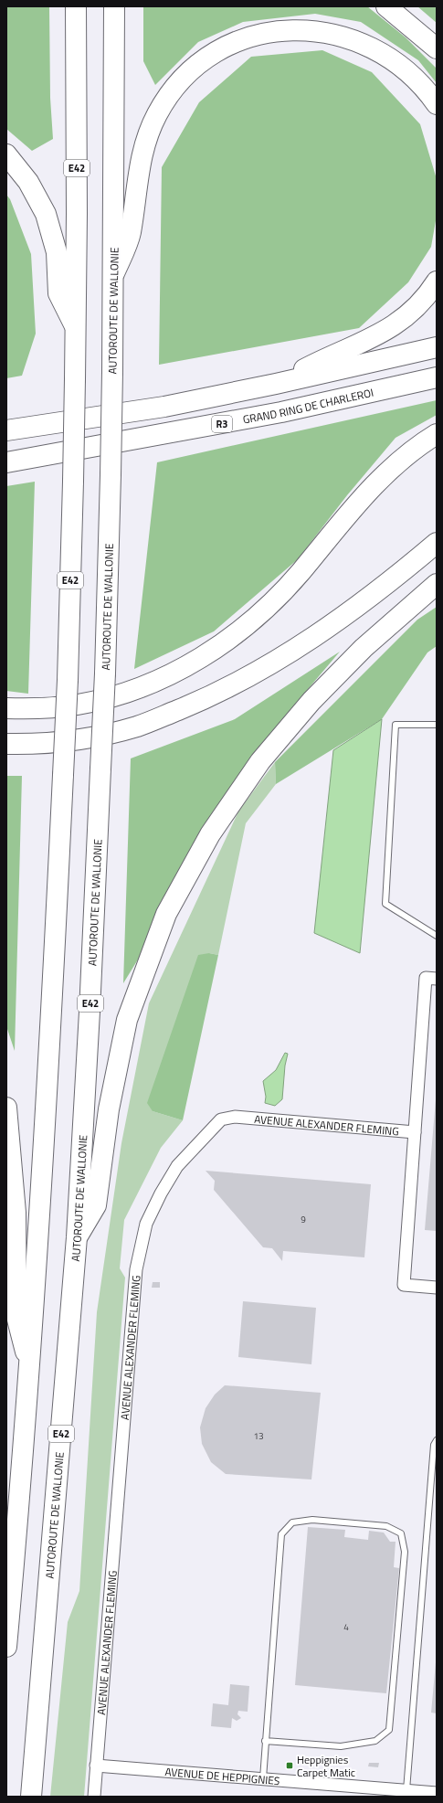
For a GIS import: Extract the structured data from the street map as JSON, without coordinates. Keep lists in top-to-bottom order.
{
  "streets": {
    "highway": [
      "E42",
      "AUTOROUTE DE WALLONIE",
      "GRAND RING DE CHARLEROI",
      "R3"
    ],
    "street": ["AVENUE ALEXANDER FLEMING", "AVENUE DE HEPPIGNIES"]
  },
  "crossings": [
    ["AVENUE ALEXANDER FLEMING", "AVENUE DE HEPPIGNIES"]
  ],
  "places": {
    "transit": ["Heppignies Carpet Matic"]
  },
  "house_numbers": ["9", "13", "4"]
}
